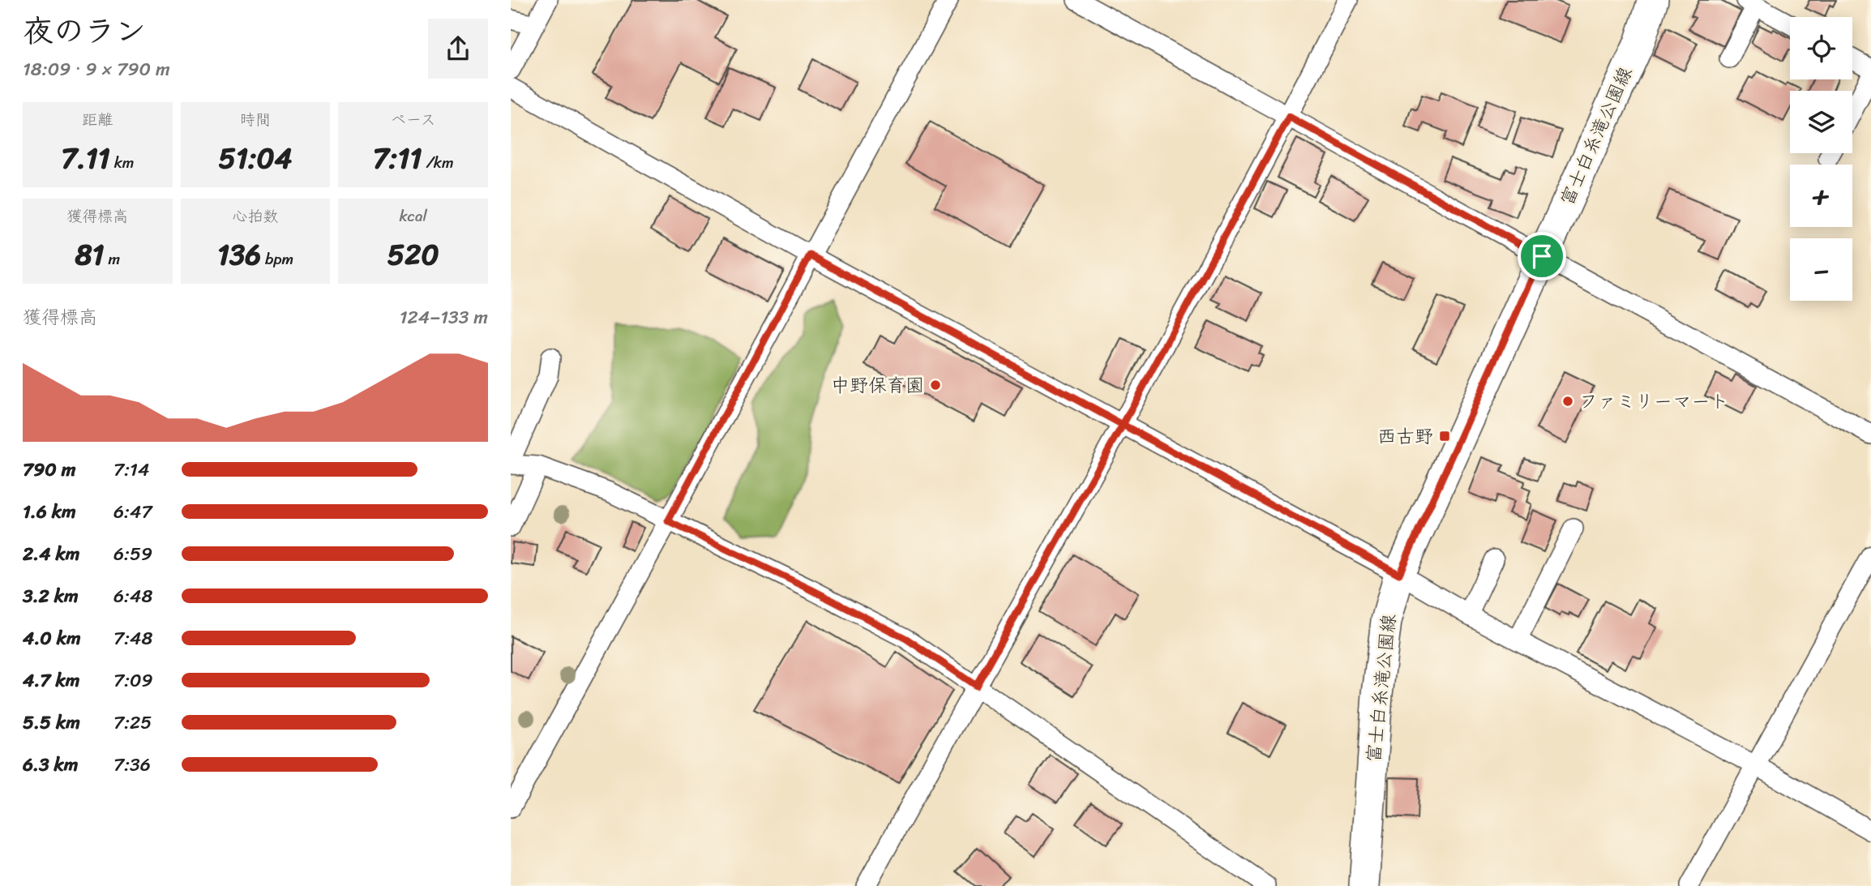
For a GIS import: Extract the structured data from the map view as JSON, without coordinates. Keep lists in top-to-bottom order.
{
  "streets": {
    "main road": ["富士白糸滝公園線"]
  },
  "places": {
    "other": ["中野保育園", "ファミリーマート"],
    "transit": ["西古野"]
  },
  "page": {
    "heading": ["夜のラン", "18:09 · 9 × 790 m"],
    "map_buttons": ["+", "−"],
    "stats": [
      ["距離", "7.11 km"],
      ["時間", "51:04"],
      ["ペース", "7:11 /km"],
      ["獲得標高", "81 m"],
      ["心拍数", "136 bpm"],
      ["kcal", "520"]
    ],
    "chart": ["獲得標高", "124–133 m"],
    "list": [
      {
        "name": "790 m",
        "note": "7:14"
      },
      {
        "name": "1.6 km",
        "note": "6:47"
      },
      {
        "name": "2.4 km",
        "note": "6:59"
      },
      {
        "name": "3.2 km",
        "note": "6:48"
      },
      {
        "name": "4.0 km",
        "note": "7:48"
      },
      {
        "name": "4.7 km",
        "note": "7:09"
      },
      {
        "name": "5.5 km",
        "note": "7:25"
      },
      {
        "name": "6.3 km",
        "note": "7:36"
      }
    ]
  }
}
